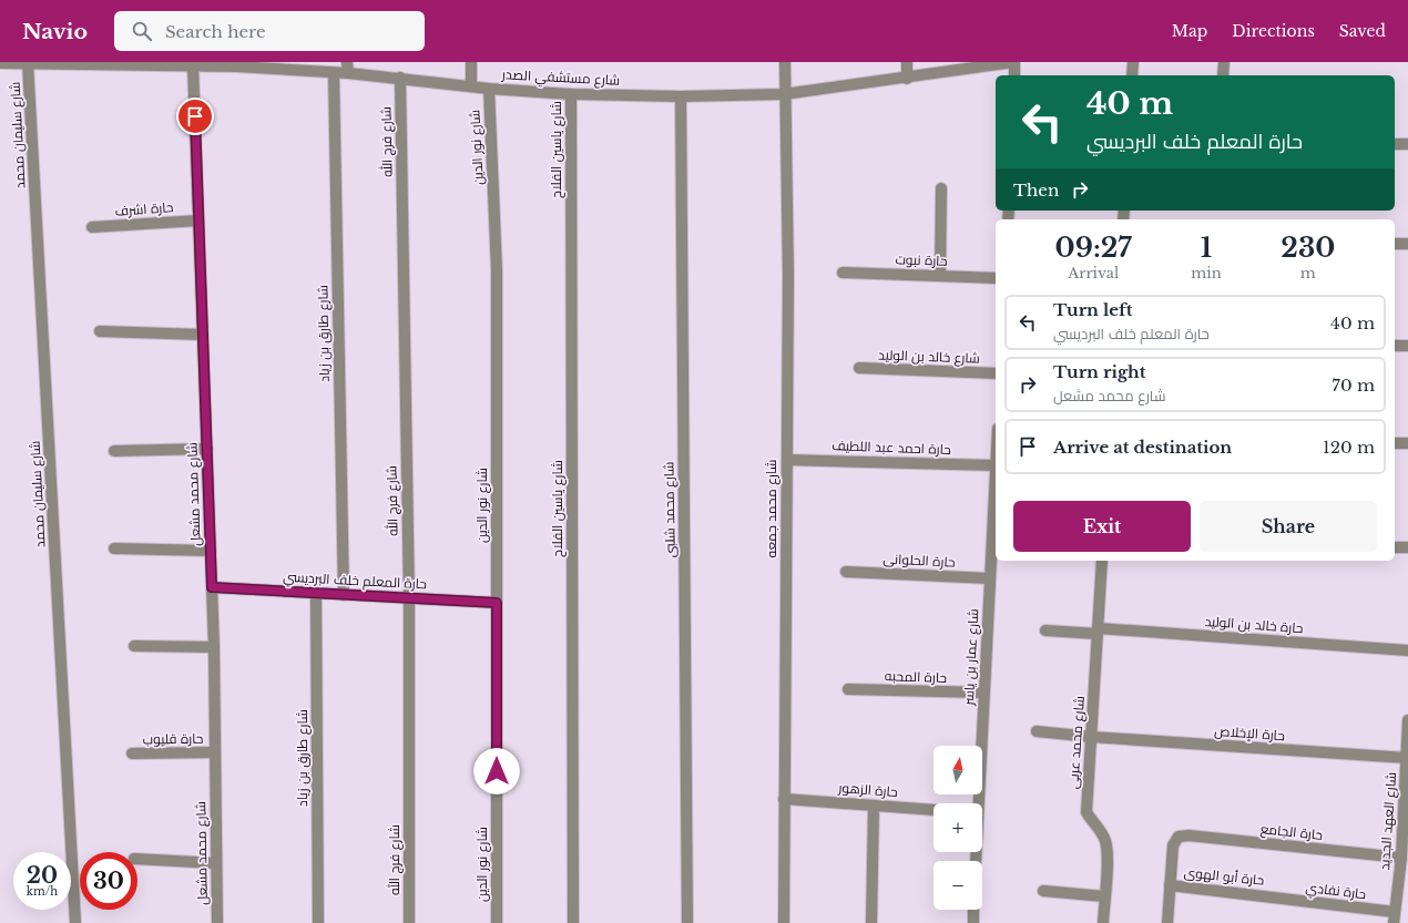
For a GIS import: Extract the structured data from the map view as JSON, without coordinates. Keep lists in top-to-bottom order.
{
  "streets": {
    "street": [
      "شارع مستشفي الصدر",
      "شارع سليمان محمد",
      "شارع فرج الله",
      "شارع نور الدين",
      "شارع ياسين الفلاح",
      "حارة اشرف",
      "حارة نبوت",
      "شارع طارق بن زياد",
      "شارع خالد بن الوليد",
      "حارة احمد عبد اللطيف",
      "شارع محمد مشعل",
      "شارع محمد جمعه",
      "شارع محمد شلبى",
      "حارة الحلوانى",
      "حارة المعلم خلف البرديسي",
      "حارة خالد بن الوليد",
      "شارع عمار بن ياسر",
      "حارة المحبه",
      "حارة الإخلاص",
      "حارة قليوب",
      "شارع محمد عربى",
      "حارة الزهور",
      "شارع العهد الجديد",
      "حارة الجامع",
      "حارة أبو الهوى",
      "حارة نفادي"
    ]
  },
  "crossings": [
    ["شارع مستشفي الصدر", "شارع سليمان محمد"],
    ["شارع مستشفي الصدر", "شارع فرج الله"],
    ["شارع مستشفي الصدر", "شارع نور الدين"],
    ["شارع مستشفي الصدر", "شارع ياسين الفلاح"],
    ["شارع مستشفي الصدر", "شارع طارق بن زياد"],
    ["شارع مستشفي الصدر", "شارع محمد مشعل"],
    ["شارع مستشفي الصدر", "شارع محمد جمعه"],
    ["شارع مستشفي الصدر", "شارع محمد شلبى"],
    ["شارع فرج الله", "حارة المعلم خلف البرديسي"],
    ["شارع نور الدين", "حارة المعلم خلف البرديسي"],
    ["حارة اشرف", "شارع محمد مشعل"],
    ["شارع طارق بن زياد", "حارة المعلم خلف البرديسي"],
    ["حارة احمد عبد اللطيف", "شارع محمد جمعه"],
    ["حارة احمد عبد اللطيف", "شارع عمار بن ياسر"],
    ["شارع محمد مشعل", "حارة المعلم خلف البرديسي"],
    ["شارع محمد مشعل", "حارة قليوب"],
    ["شارع محمد جمعه", "حارة الزهور"],
    ["حارة الحلوانى", "شارع عمار بن ياسر"],
    ["حارة خالد بن الوليد", "شارع محمد عربى"],
    ["شارع عمار بن ياسر", "حارة المحبه"],
    ["حارة الإخلاص", "شارع محمد عربى"],
    ["حارة الإخلاص", "شارع العهد الجديد"],
    ["شارع العهد الجديد", "حارة الجامع"],
    ["شارع العهد الجديد", "حارة نفادي"],
    ["حارة الجامع", "حارة أبو الهوى"],
    ["حارة أبو الهوى", "حارة نفادي"]
  ],
  "north": "top",
  "page": {
    "header": "Navio",
    "search": "Search here",
    "nav": ["Map", "Directions", "Saved"],
    "turn": ["40 m", "حارة المعلم خلف البرديسي"],
    "then": "Then",
    "eta": [
      "09:27",
      "Arrival",
      "1",
      "min",
      "230",
      "m"
    ],
    "list": [
      {
        "name": "Turn left",
        "note": "حارة المعلم خلف البرديسي",
        "value": "40 m"
      },
      {
        "name": "Turn right",
        "note": "شارع محمد مشعل",
        "value": "70 m"
      },
      {
        "name": "Arrive at destination",
        "value": "120 m"
      }
    ],
    "buttons": ["Exit", "Share"],
    "map_buttons": ["+", "−"],
    "speed": "20 km/h",
    "limit": "30"
  }
}
